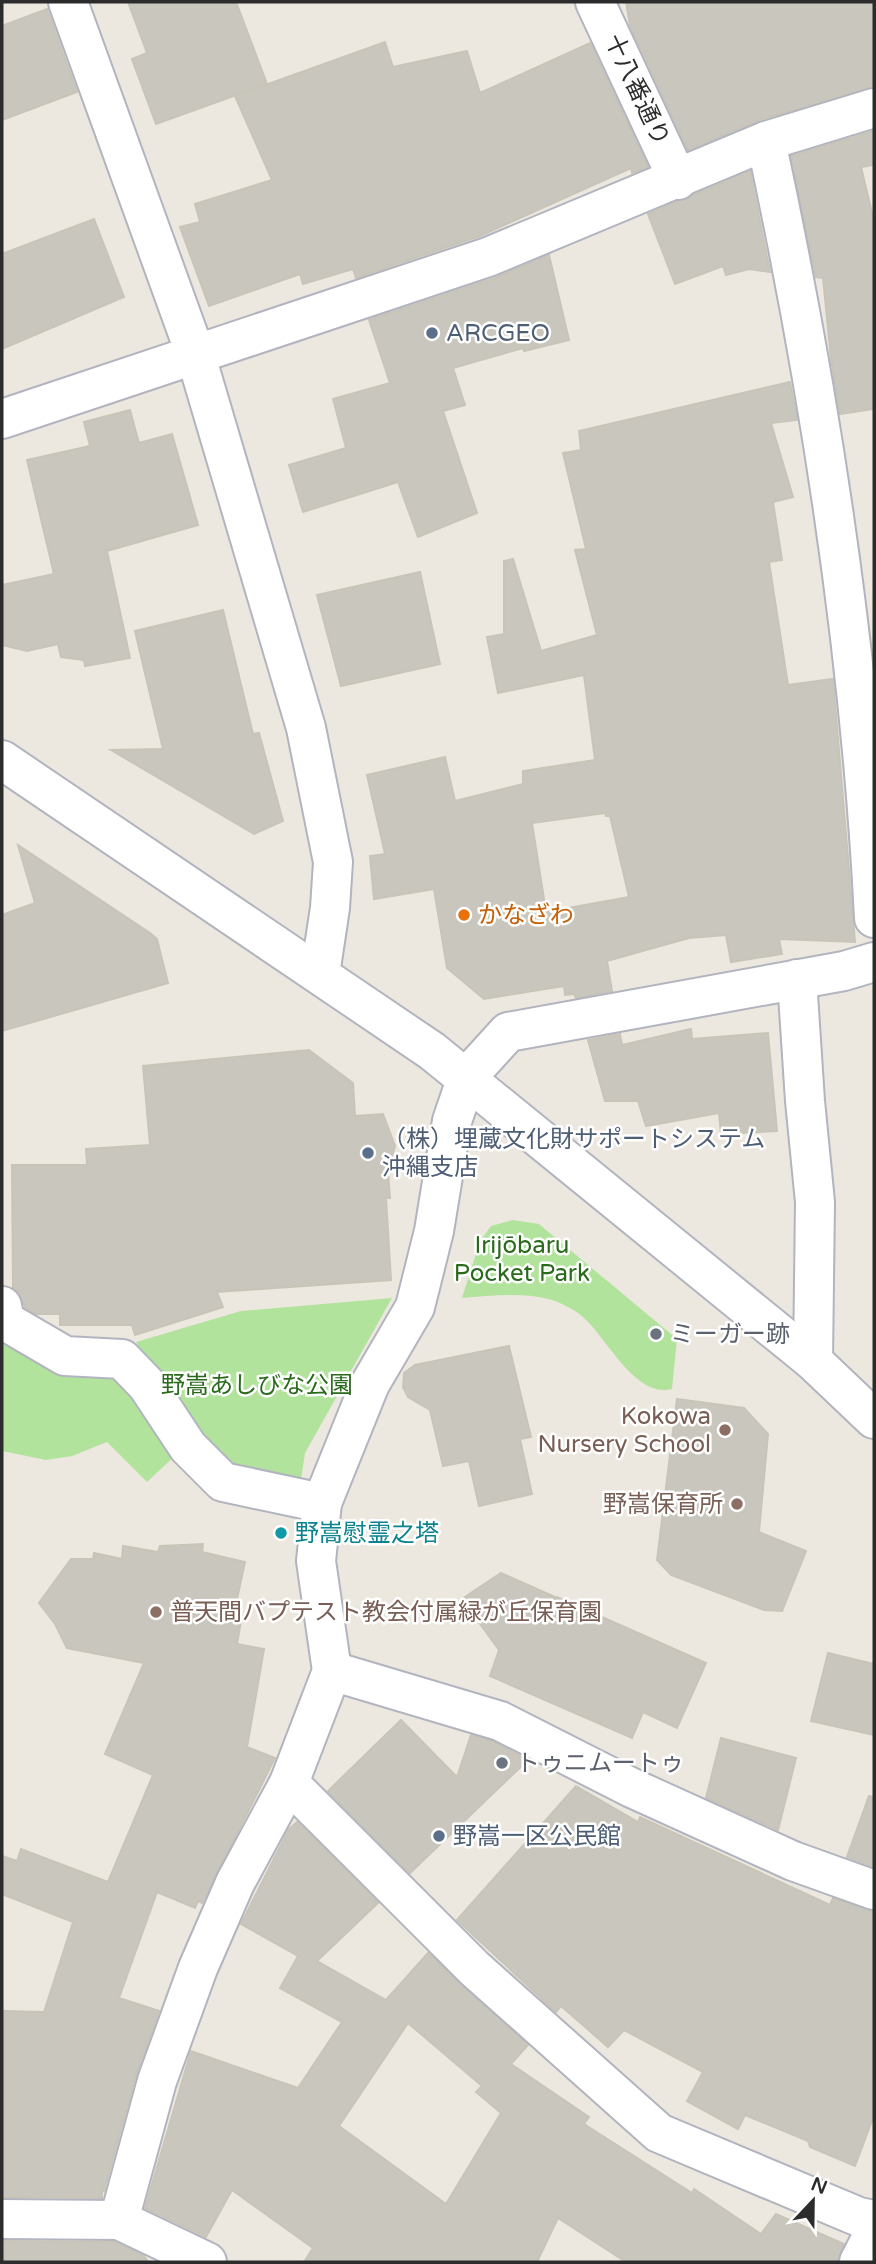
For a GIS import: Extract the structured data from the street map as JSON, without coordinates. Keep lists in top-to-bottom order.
{
  "streets": {
    "street": ["十八番通り"]
  },
  "parks": ["Irijōbaru Pocket Park", "野嵩あしびな公園"],
  "places": [
    "ARCGEO",
    "かなざわ",
    "（株）埋蔵文化財サポートシステム 沖縄支店",
    "ミーガー跡",
    "Kokowa Nursery School",
    "野嵩保育所",
    "野嵩慰霊之塔",
    "普天間バプテスト教会付属緑が丘保育園",
    "トゥニムートゥ",
    "野嵩一区公民館"
  ],
  "north": "top"
}
